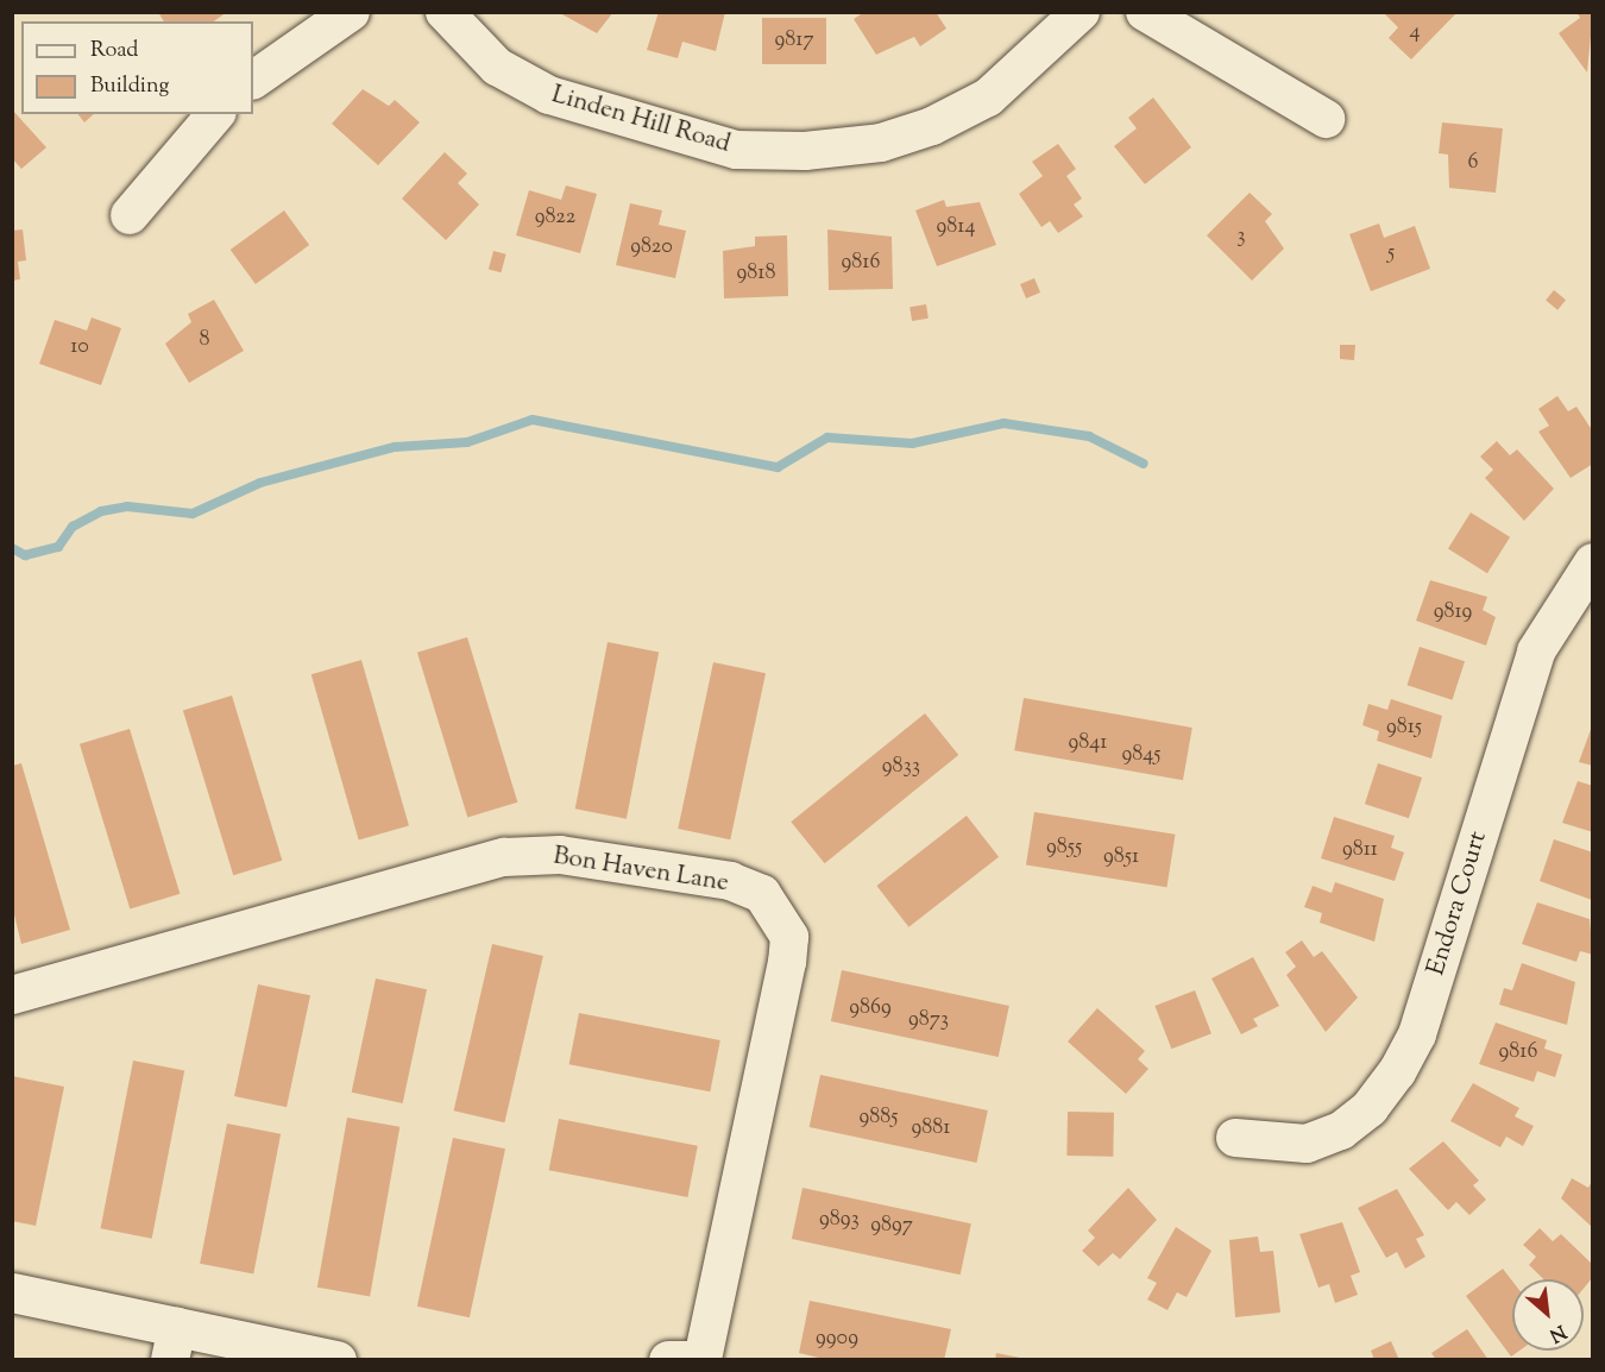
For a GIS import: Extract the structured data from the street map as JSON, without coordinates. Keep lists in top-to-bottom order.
{
  "streets": {
    "street": ["Linden Hill Road", "Bon Haven Lane", "Endora Court"]
  },
  "house_numbers": [
    "4",
    "9817",
    "6",
    "9822",
    "9814",
    "3",
    "9820",
    "5",
    "9816",
    "9818",
    "8",
    "10",
    "9819",
    "9815",
    "9841",
    "9845",
    "9833",
    "9855",
    "9811",
    "9851",
    "9869",
    "9873",
    "9816",
    "9885",
    "9881",
    "9893",
    "9897",
    "9909"
  ],
  "legend": ["Road", "Building"],
  "north": "bottom right"
}
